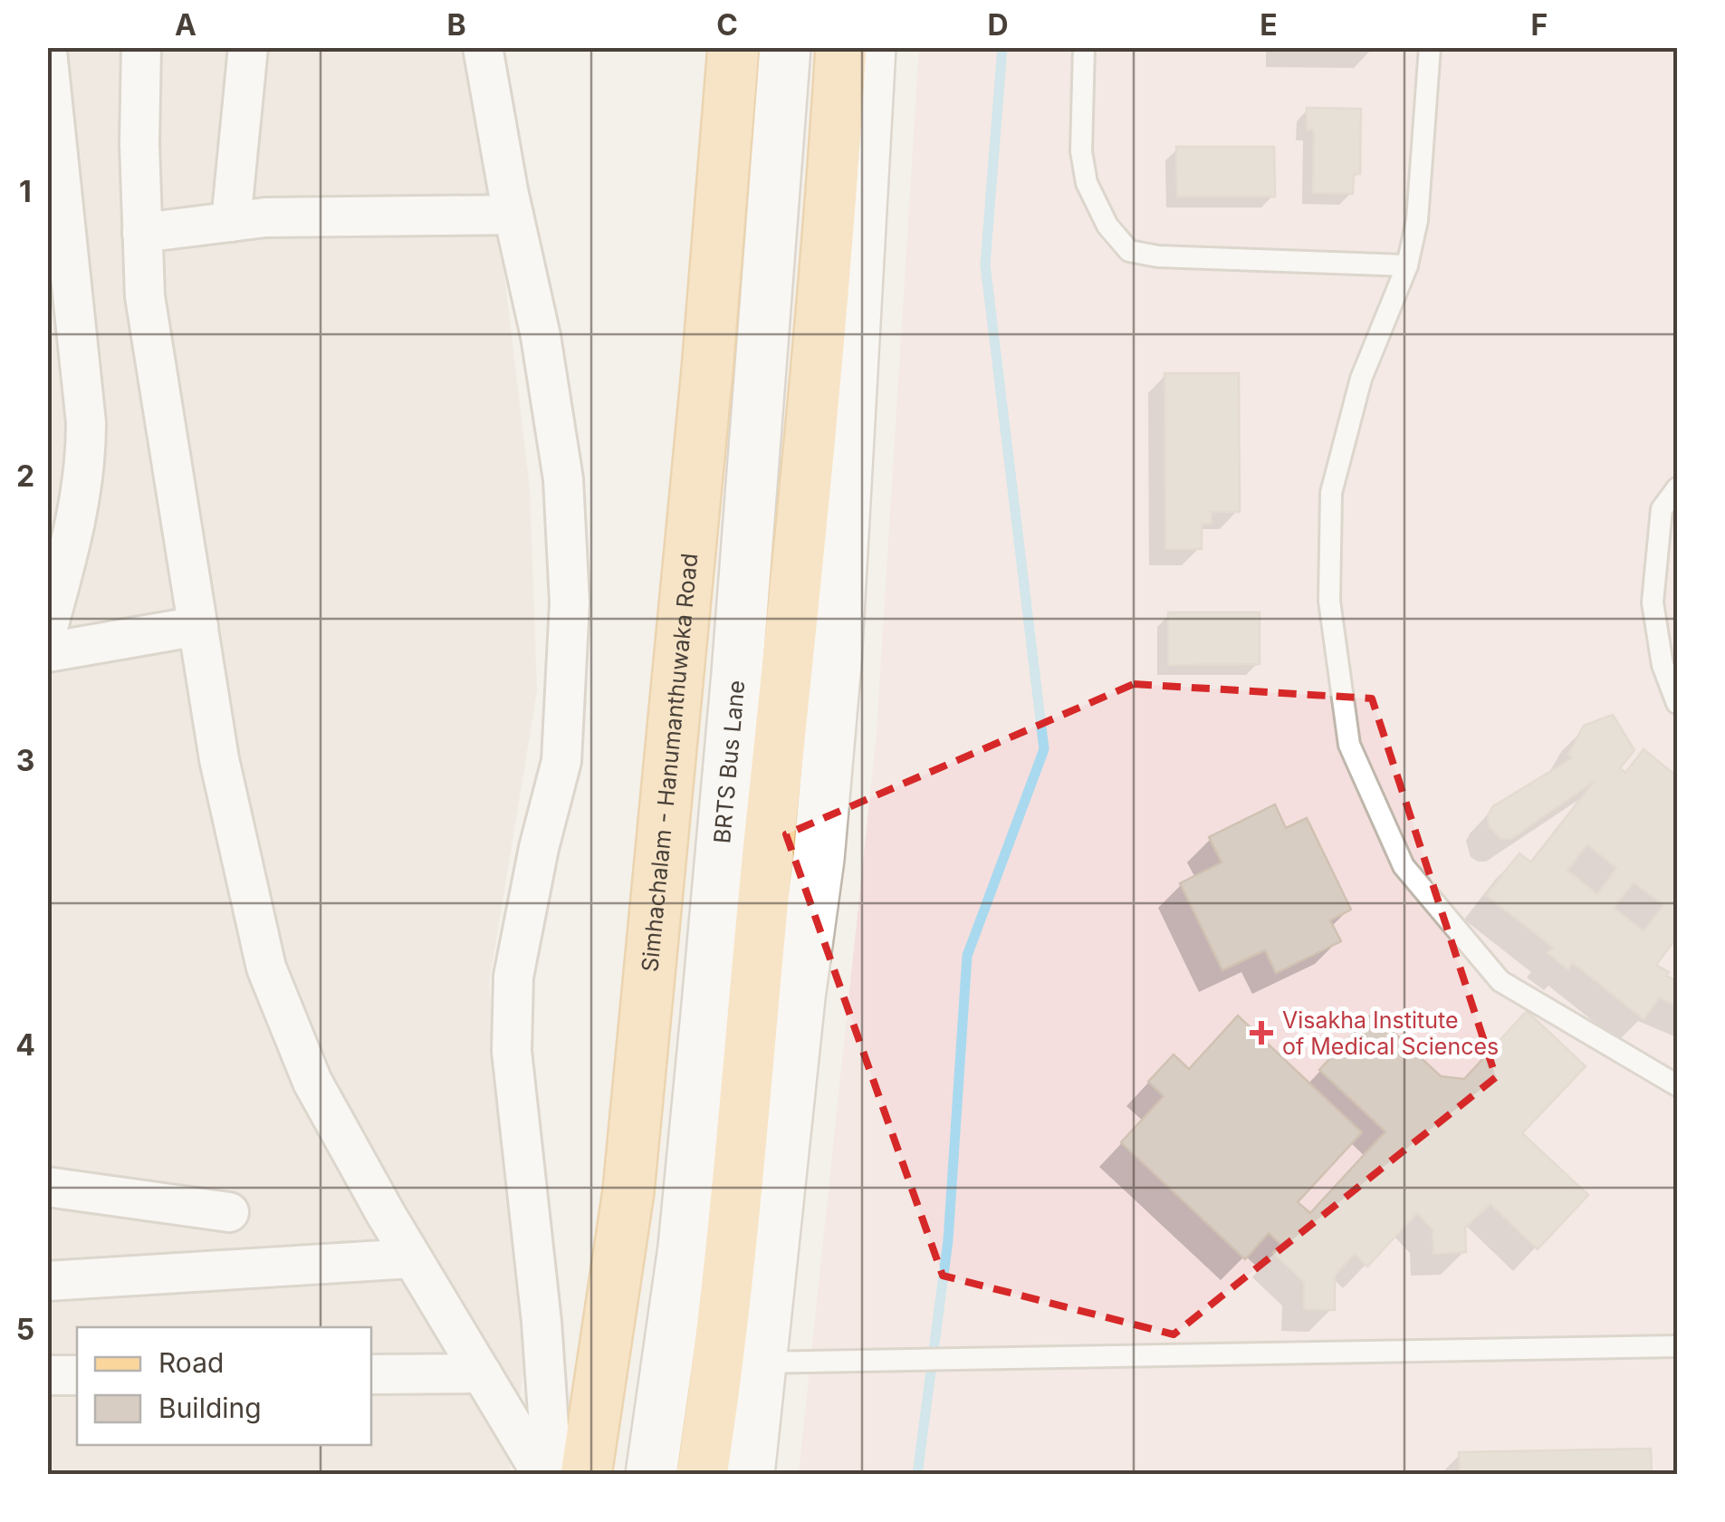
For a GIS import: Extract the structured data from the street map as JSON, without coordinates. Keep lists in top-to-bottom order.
{
  "streets": {
    "main road": ["Simhachalam - Hanumanthuwaka Road"],
    "street": ["BRTS Bus Lane"]
  },
  "places": {
    "health": ["Visakha Institute of Medical Sciences"]
  },
  "legend": ["Road", "Building"],
  "grid": {
    "columns": [
      "A",
      "B",
      "C",
      "D",
      "E",
      "F"
    ],
    "rows": [
      "1",
      "2",
      "3",
      "4",
      "5"
    ]
  }
}
